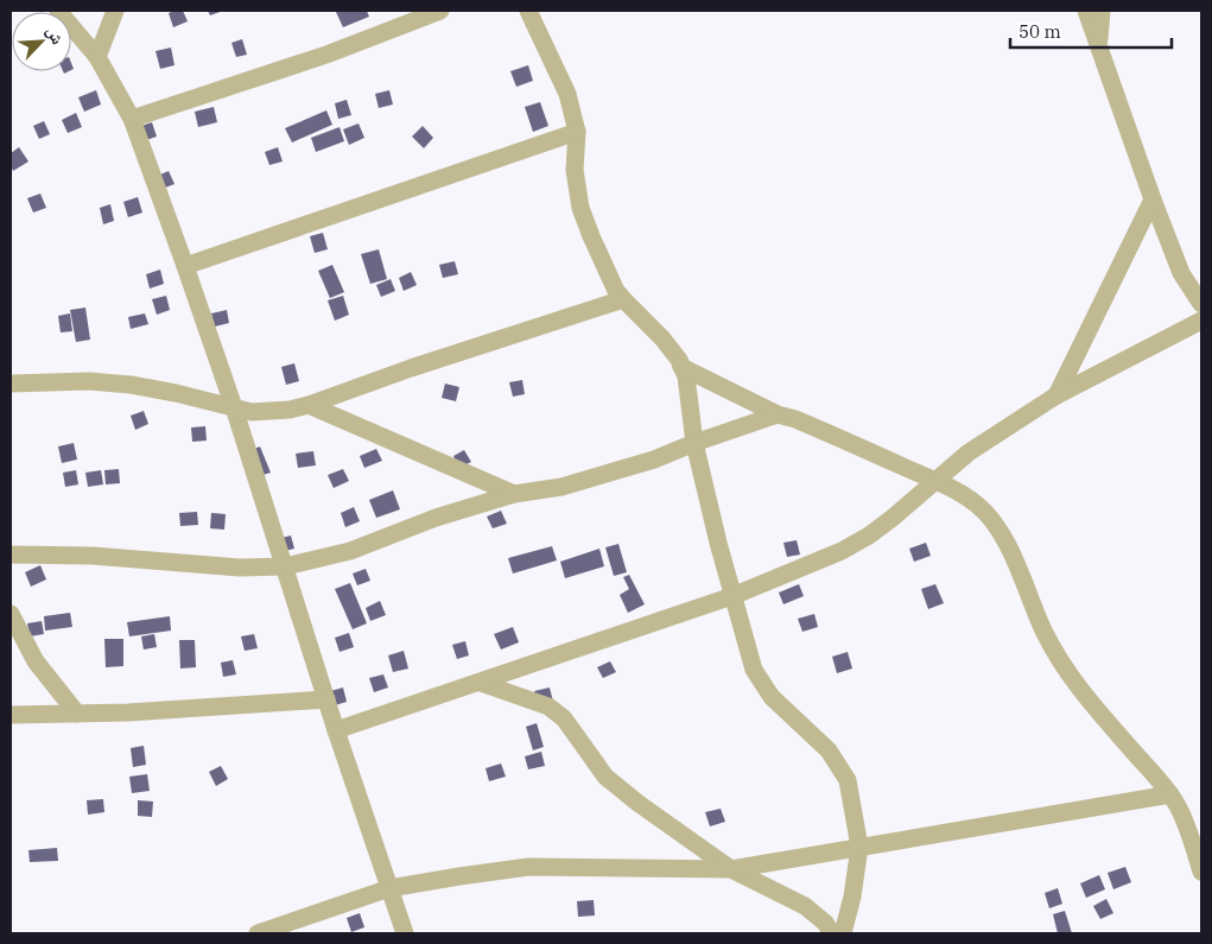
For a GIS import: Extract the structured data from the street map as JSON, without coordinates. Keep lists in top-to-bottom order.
{
  "scale_bar": "50 m",
  "north": "top right"
}
